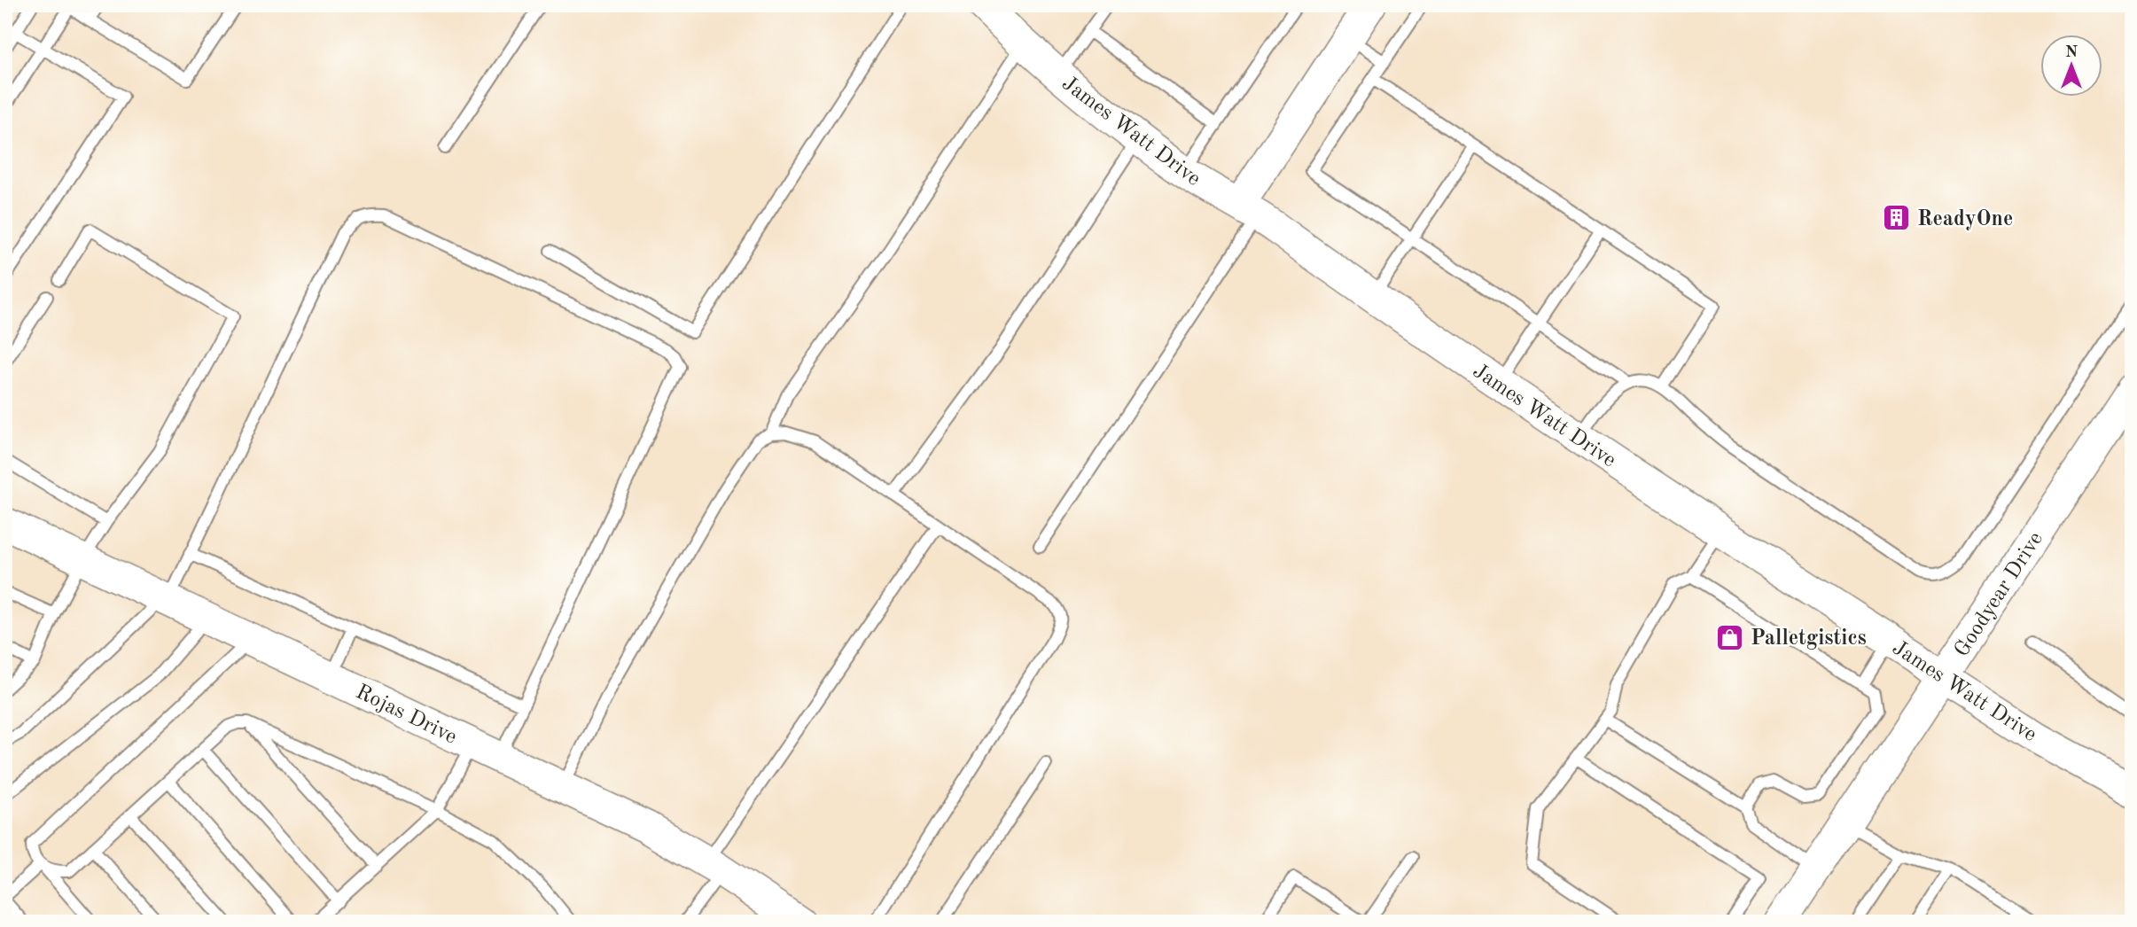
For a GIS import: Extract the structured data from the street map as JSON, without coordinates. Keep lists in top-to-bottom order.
{
  "streets": {
    "street": ["James Watt Drive", "Goodyear Drive", "Rojas Drive"]
  },
  "crossings": [
    ["James Watt Drive", "Goodyear Drive"]
  ],
  "places": {
    "building": ["ReadyOne"],
    "shop": ["Palletgistics"]
  },
  "north": "top"
}
